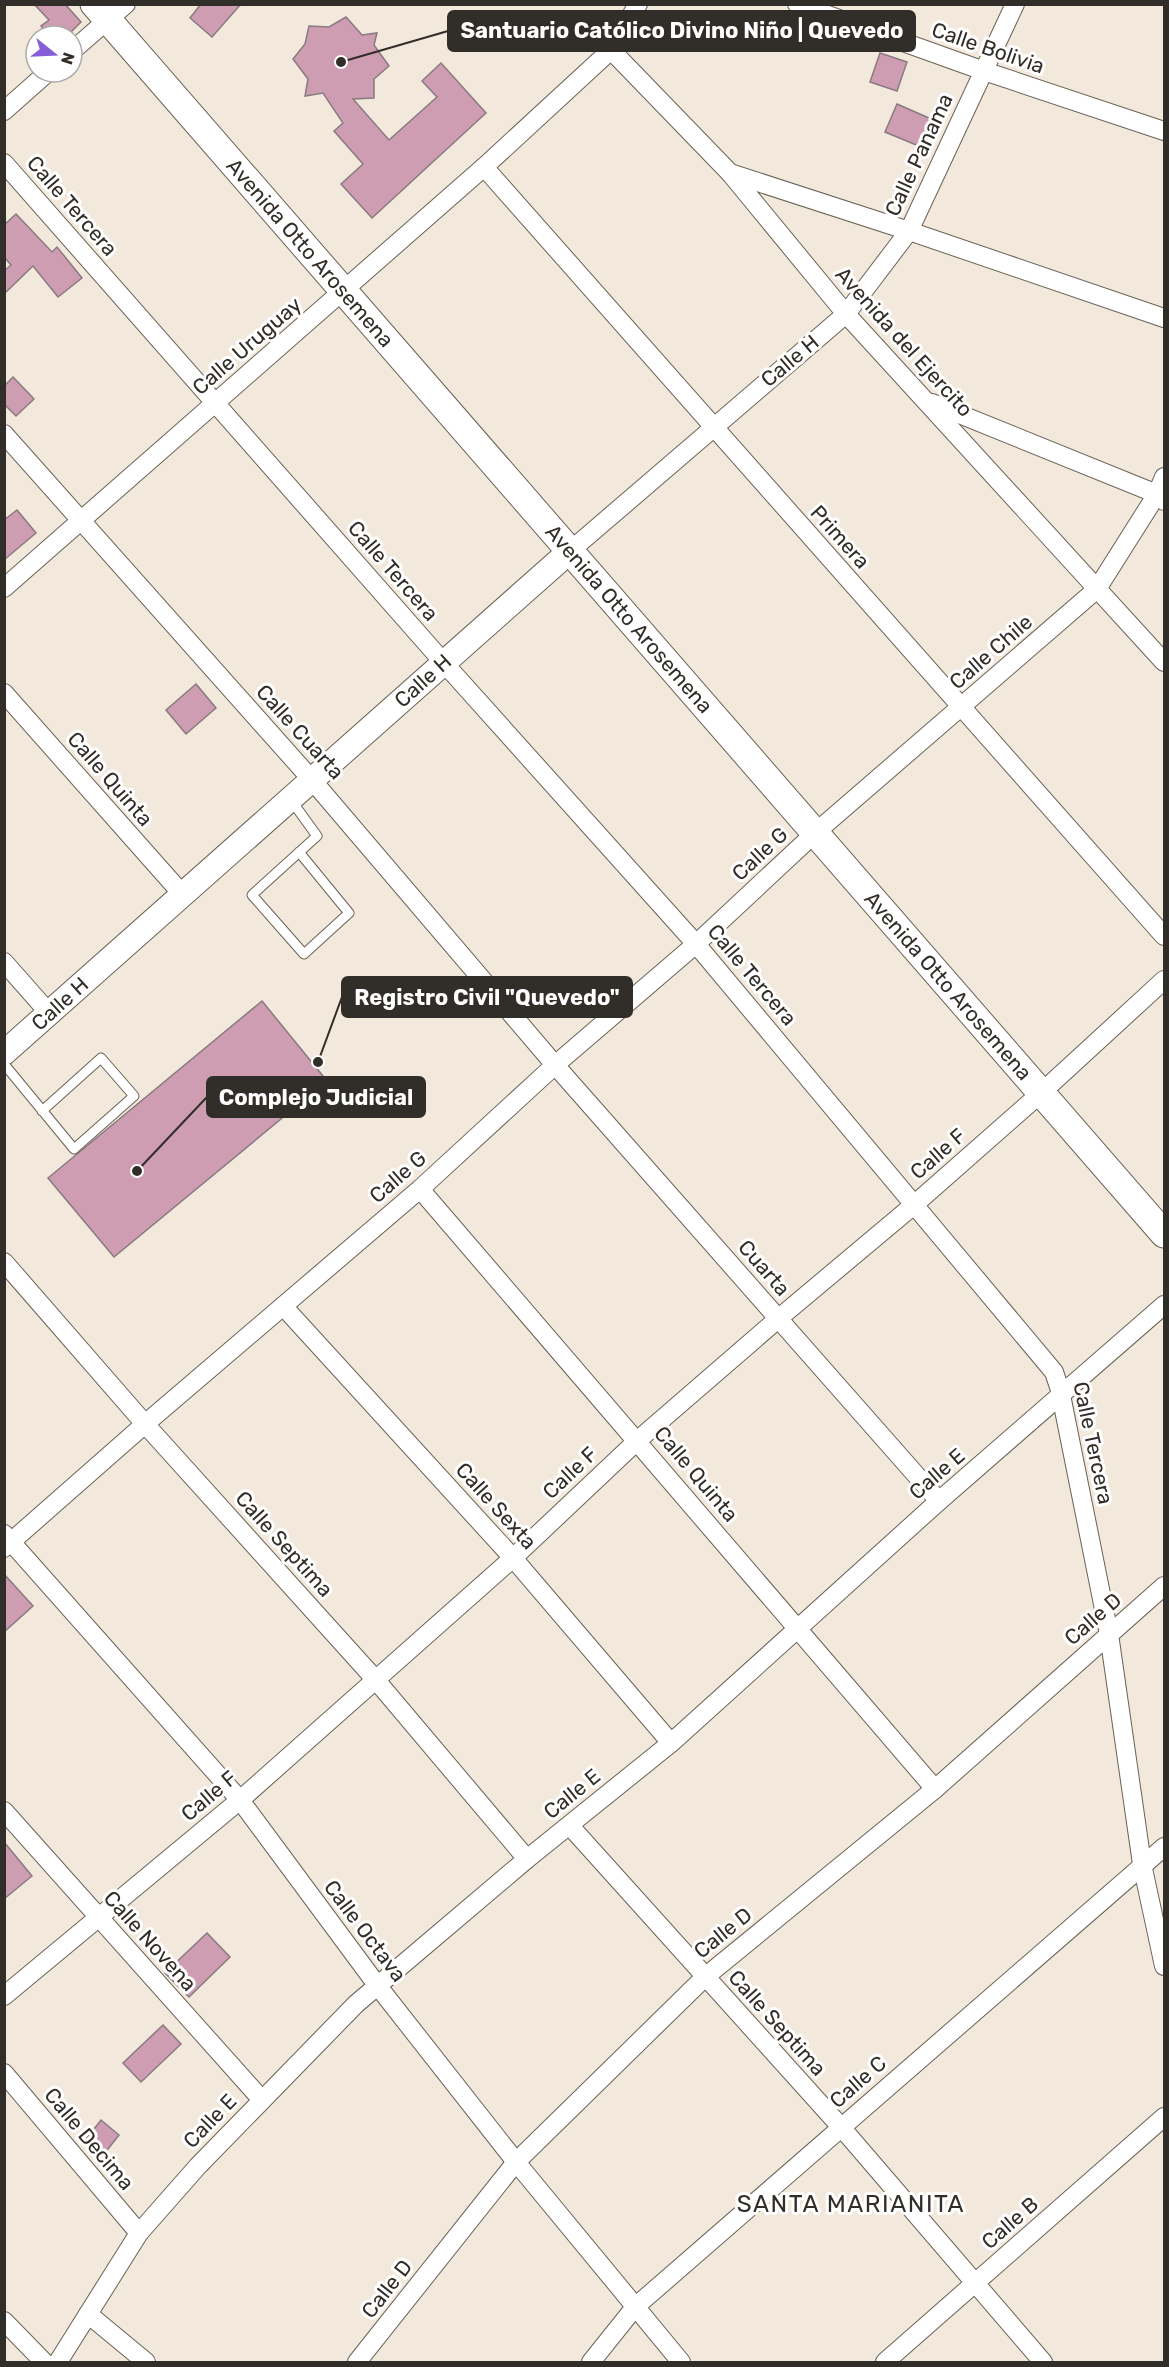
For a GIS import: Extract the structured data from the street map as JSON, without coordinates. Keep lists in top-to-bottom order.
{
  "streets": {
    "main road": ["Avenida Otto Arosemena"],
    "street": [
      "Calle Bolivia",
      "Calle Panama",
      "Calle Tercera",
      "Avenida del Ejercito",
      "Calle Uruguay",
      "Calle H",
      "Primera",
      "Calle Chile",
      "Calle Cuarta",
      "Calle Quinta",
      "Calle G",
      "Calle F",
      "Cuarta",
      "Calle E",
      "Calle Sexta",
      "Calle Septima",
      "Calle D",
      "Calle Octava",
      "Calle Novena",
      "Calle C",
      "Calle Decima",
      "Calle B"
    ]
  },
  "crossings": [
    ["Calle Bolivia", "Calle Panama"],
    ["Calle Panama", "Avenida del Ejercito"],
    ["Calle Panama", "Calle H"],
    ["Calle Tercera", "Calle Uruguay"],
    ["Calle Tercera", "Calle H"],
    ["Calle Tercera", "Calle G"],
    ["Calle Tercera", "Calle F"],
    ["Calle Tercera", "Calle E"],
    ["Calle Tercera", "Calle D"],
    ["Calle Tercera", "Calle C"],
    ["Avenida Otto Arosemena", "Calle Uruguay"],
    ["Avenida Otto Arosemena", "Calle H"],
    ["Avenida Otto Arosemena", "Calle Chile"],
    ["Avenida Otto Arosemena", "Calle G"],
    ["Avenida Otto Arosemena", "Calle F"],
    ["Avenida del Ejercito", "Calle Uruguay"],
    ["Avenida del Ejercito", "Calle H"],
    ["Avenida del Ejercito", "Calle Chile"],
    ["Calle Uruguay", "Primera"],
    ["Calle Uruguay", "Calle Cuarta"],
    ["Calle H", "Primera"],
    ["Calle H", "Calle Cuarta"],
    ["Calle H", "Calle Quinta"],
    ["Primera", "Calle Chile"],
    ["Calle Chile", "Calle G"],
    ["Calle Cuarta", "Calle G"],
    ["Calle Cuarta", "Cuarta"],
    ["Calle Quinta", "Calle G"],
    ["Calle Quinta", "Calle F"],
    ["Calle Quinta", "Calle E"],
    ["Calle Quinta", "Calle D"],
    ["Calle G", "Cuarta"],
    ["Calle G", "Calle Sexta"],
    ["Calle G", "Calle Septima"],
    ["Calle G", "Calle Octava"],
    ["Calle F", "Cuarta"],
    ["Calle F", "Calle Sexta"],
    ["Calle F", "Calle Septima"],
    ["Calle F", "Calle Octava"],
    ["Calle F", "Calle Novena"],
    ["Cuarta", "Calle E"],
    ["Calle E", "Calle Sexta"],
    ["Calle E", "Calle Septima"],
    ["Calle E", "Calle Octava"],
    ["Calle E", "Calle Novena"],
    ["Calle E", "Calle Decima"],
    ["Calle Septima", "Calle D"],
    ["Calle Septima", "Calle C"],
    ["Calle Septima", "Calle B"],
    ["Calle D", "Calle Octava"],
    ["Calle Octava", "Calle C"]
  ],
  "districts": ["SANTA MARIANITA"],
  "places": ["Santuario Católico Divino Niño | Quevedo", "Registro Civil \"Quevedo\"", "Complejo Judicial"],
  "north": "right"
}
